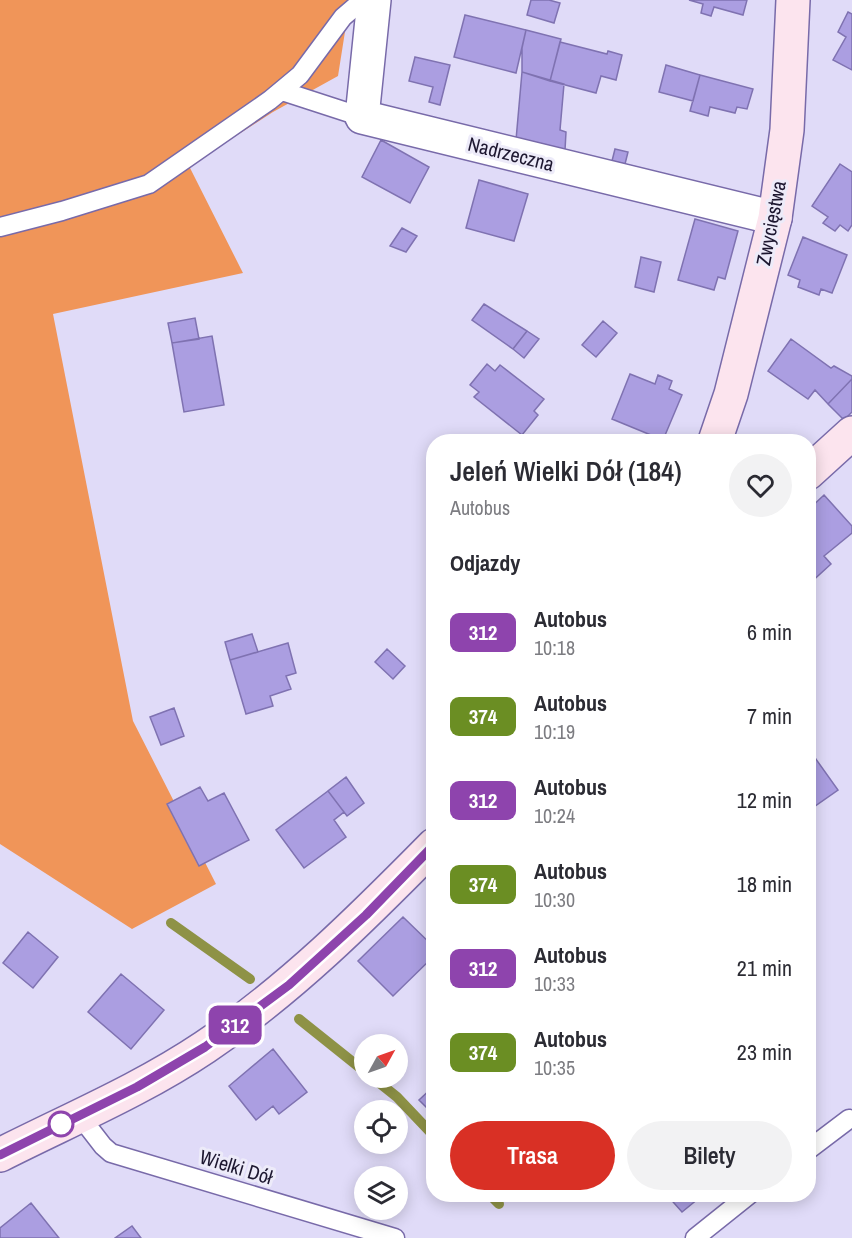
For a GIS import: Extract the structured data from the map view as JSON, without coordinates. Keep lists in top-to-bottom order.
{
  "streets": {
    "street": ["Nadrzeczna", "Zwycięstwa"],
    "lane": ["Wielki Dół"]
  },
  "crossings": [
    ["Nadrzeczna", "Zwycięstwa"]
  ],
  "lines": ["bus line 312"],
  "north": "top right",
  "page": {
    "on_map": "312",
    "heading": [
      ["Jeleń Wielki Dół (184)", "Autobus"],
      "Odjazdy"
    ],
    "list": [
      {
        "mark": "312",
        "name": "Autobus",
        "note": "10:18",
        "value": "6 min"
      },
      {
        "mark": "374",
        "name": "Autobus",
        "note": "10:19",
        "value": "7 min"
      },
      {
        "mark": "312",
        "name": "Autobus",
        "note": "10:24",
        "value": "12 min"
      },
      {
        "mark": "374",
        "name": "Autobus",
        "note": "10:30",
        "value": "18 min"
      },
      {
        "mark": "312",
        "name": "Autobus",
        "note": "10:33",
        "value": "21 min"
      },
      {
        "mark": "374",
        "name": "Autobus",
        "note": "10:35",
        "value": "23 min"
      }
    ],
    "buttons": ["Trasa", "Bilety"]
  }
}
